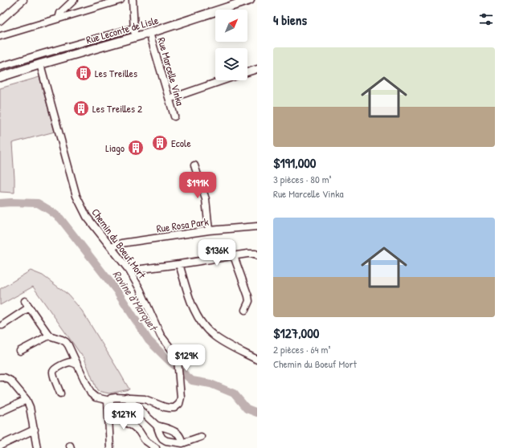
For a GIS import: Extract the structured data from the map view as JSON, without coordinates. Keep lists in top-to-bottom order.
{
  "streets": {
    "main road": ["Rue Leconte de Lisle"],
    "street": ["Rue Marcelle Vinka", "Rue Rosa Park", "Chemin du Boeuf Mort"]
  },
  "crossings": [
    ["Rue Leconte de Lisle", "Rue Marcelle Vinka"],
    ["Rue Leconte de Lisle", "Chemin du Boeuf Mort"],
    ["Rue Rosa Park", "Chemin du Boeuf Mort"]
  ],
  "water": ["Ravine à Marquet"],
  "places": {
    "building": [
      "Les Treilles",
      "Les Treilles 2",
      "Ecole",
      "Liago"
    ]
  },
  "north": "top right",
  "page": {
    "heading": "4 biens",
    "list": [
      {
        "name": "$191,000",
        "note": "3 pièces · 80 m² · Rue Marcelle Vinka"
      },
      {
        "name": "$127,000",
        "note": "2 pièces · 64 m² · Chemin du Boeuf Mort"
      }
    ],
    "price": [
      "$191K",
      "$136K",
      "$129K",
      "$127K"
    ]
  }
}
